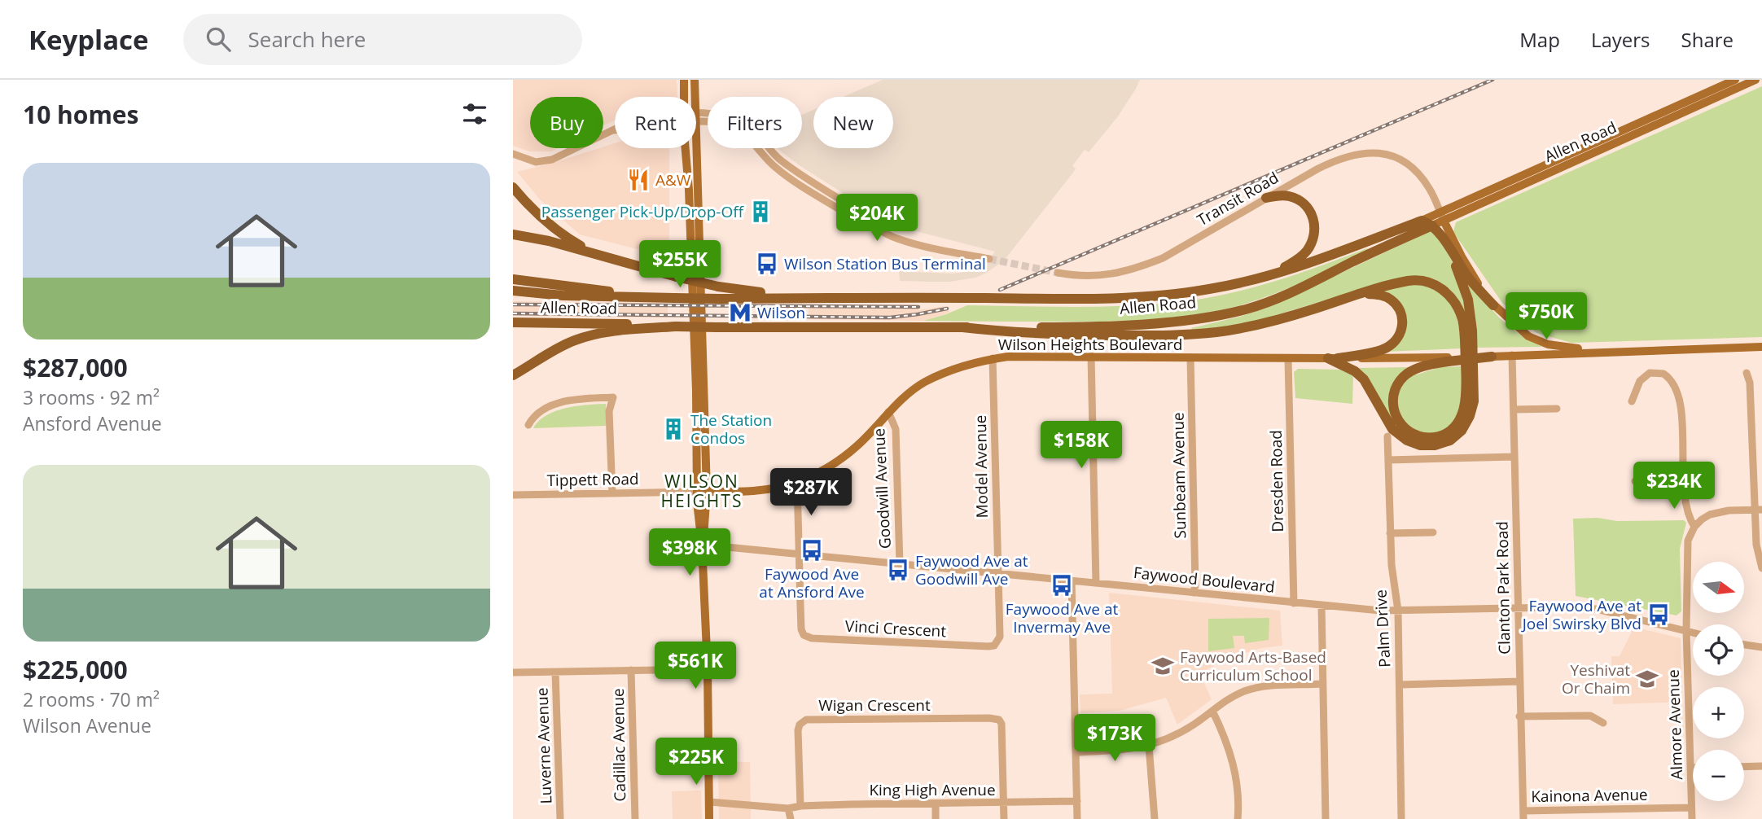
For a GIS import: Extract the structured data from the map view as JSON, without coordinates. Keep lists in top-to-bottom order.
{
  "streets": {
    "highway": ["Allen Road"],
    "main road": ["Wilson Heights Boulevard"],
    "street": [
      "Transit Road",
      "Model Avenue",
      "Sunbeam Avenue",
      "Tippett Road",
      "Dresden Road",
      "Goodwill Avenue",
      "Faywood Boulevard",
      "Clanton Park Road",
      "Vinci Crescent",
      "Palm Drive",
      "Wigan Crescent",
      "Almore Avenue",
      "Cadillac Avenue",
      "Luverne Avenue",
      "King High Avenue",
      "Kainona Avenue"
    ]
  },
  "crossings": [
    ["Allen Road", "Transit Road"],
    ["Wilson Heights Boulevard", "Model Avenue"],
    ["Wilson Heights Boulevard", "Sunbeam Avenue"],
    ["Wilson Heights Boulevard", "Tippett Road"],
    ["Wilson Heights Boulevard", "Dresden Road"],
    ["Wilson Heights Boulevard", "Goodwill Avenue"],
    ["Model Avenue", "Faywood Boulevard"],
    ["Model Avenue", "Vinci Crescent"],
    ["Sunbeam Avenue", "Faywood Boulevard"],
    ["Dresden Road", "Faywood Boulevard"],
    ["Goodwill Avenue", "Faywood Boulevard"],
    ["Faywood Boulevard", "Clanton Park Road"],
    ["Faywood Boulevard", "Vinci Crescent"],
    ["Faywood Boulevard", "Palm Drive"],
    ["Faywood Boulevard", "Almore Avenue"],
    ["Clanton Park Road", "Kainona Avenue"],
    ["Wigan Crescent", "King High Avenue"],
    ["Almore Avenue", "Kainona Avenue"]
  ],
  "districts": ["WILSON HEIGHTS"],
  "places": {
    "restaurant": ["A&W"],
    "building": ["Passenger Pick-Up/Drop-Off", "The Station Condos"],
    "bus stop": [
      "Wilson Station Bus Terminal",
      "Faywood Ave at Ansford Ave",
      "Faywood Ave at Goodwill Ave",
      "Faywood Ave at Invermay Ave",
      "Faywood Ave at Joel Swirsky Blvd"
    ],
    "metro station": ["Wilson"],
    "school or university": ["Faywood Arts-Based Curriculum School", "Yeshivat Or Chaim"]
  },
  "north": "right",
  "page": {
    "header": "Keyplace",
    "search": "Search here",
    "nav": ["Map", "Layers", "Share"],
    "heading": "10 homes",
    "chip": [
      "Buy",
      "Rent",
      "Filters",
      "New"
    ],
    "list": [
      {
        "name": "$287,000",
        "note": "3 rooms · 92 m² · Ansford Avenue"
      },
      {
        "name": "$225,000",
        "note": "2 rooms · 70 m² · Wilson Avenue"
      }
    ],
    "price": [
      "$204K",
      "$255K",
      "$750K",
      "$158K",
      "$234K",
      "$287K",
      "$398K",
      "$561K",
      "$173K",
      "$225K"
    ],
    "map_buttons": ["+", "−"]
  }
}
